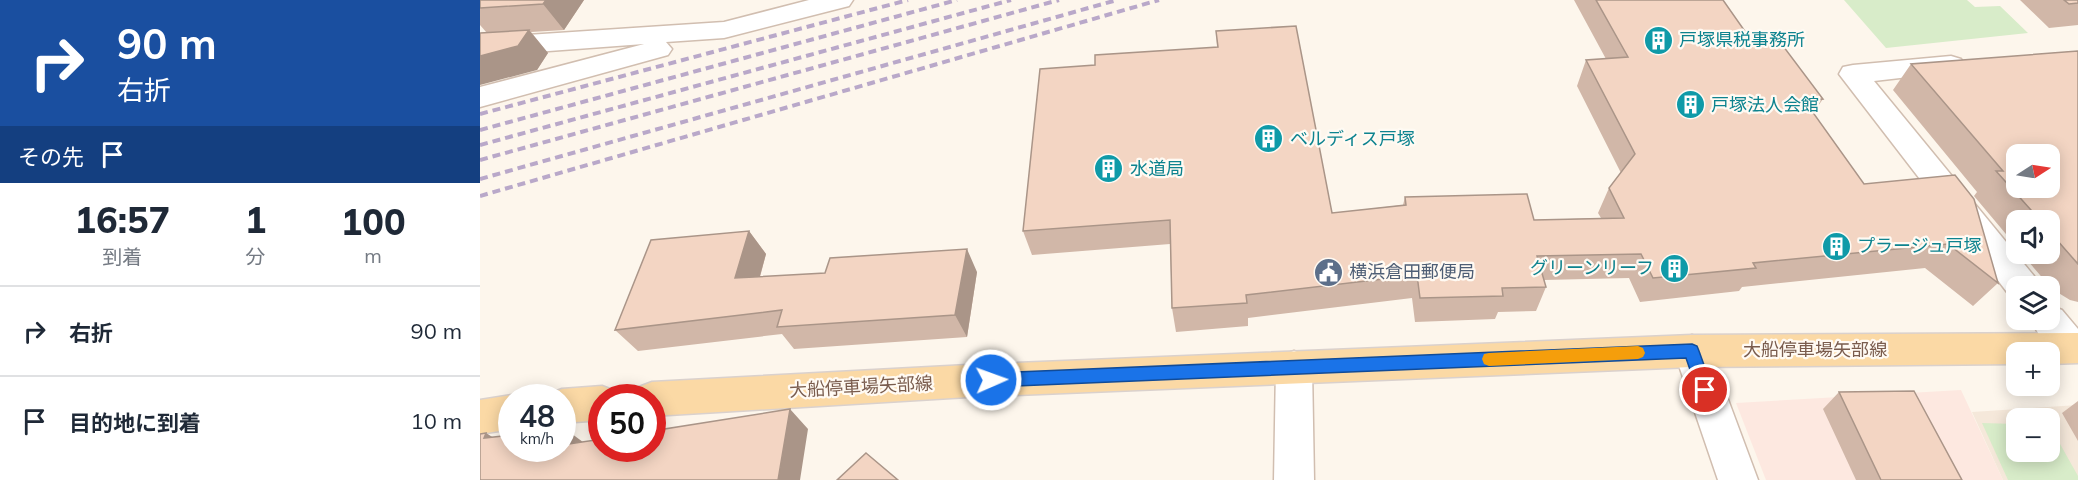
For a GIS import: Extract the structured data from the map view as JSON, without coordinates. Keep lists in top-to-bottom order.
{
  "streets": {
    "main road": ["大船停車場矢部線"]
  },
  "places": {
    "building": [
      "戸塚県税事務所",
      "戸塚法人会館",
      "ベルディス戸塚",
      "水道局",
      "プラージュ戸塚",
      "グリーンリーフ"
    ],
    "public building": ["横浜倉田郵便局"]
  },
  "north": "right",
  "page": {
    "turn": ["90 m", "右折"],
    "then": "その先",
    "map_buttons": ["+", "−"],
    "eta": [
      "16:57",
      "到着",
      "1",
      "分",
      "100",
      "m"
    ],
    "list": [
      {
        "name": "右折",
        "value": "90 m"
      },
      {
        "name": "目的地に到着",
        "value": "10 m"
      }
    ],
    "speed": "48 km/h",
    "limit": "50"
  }
}
